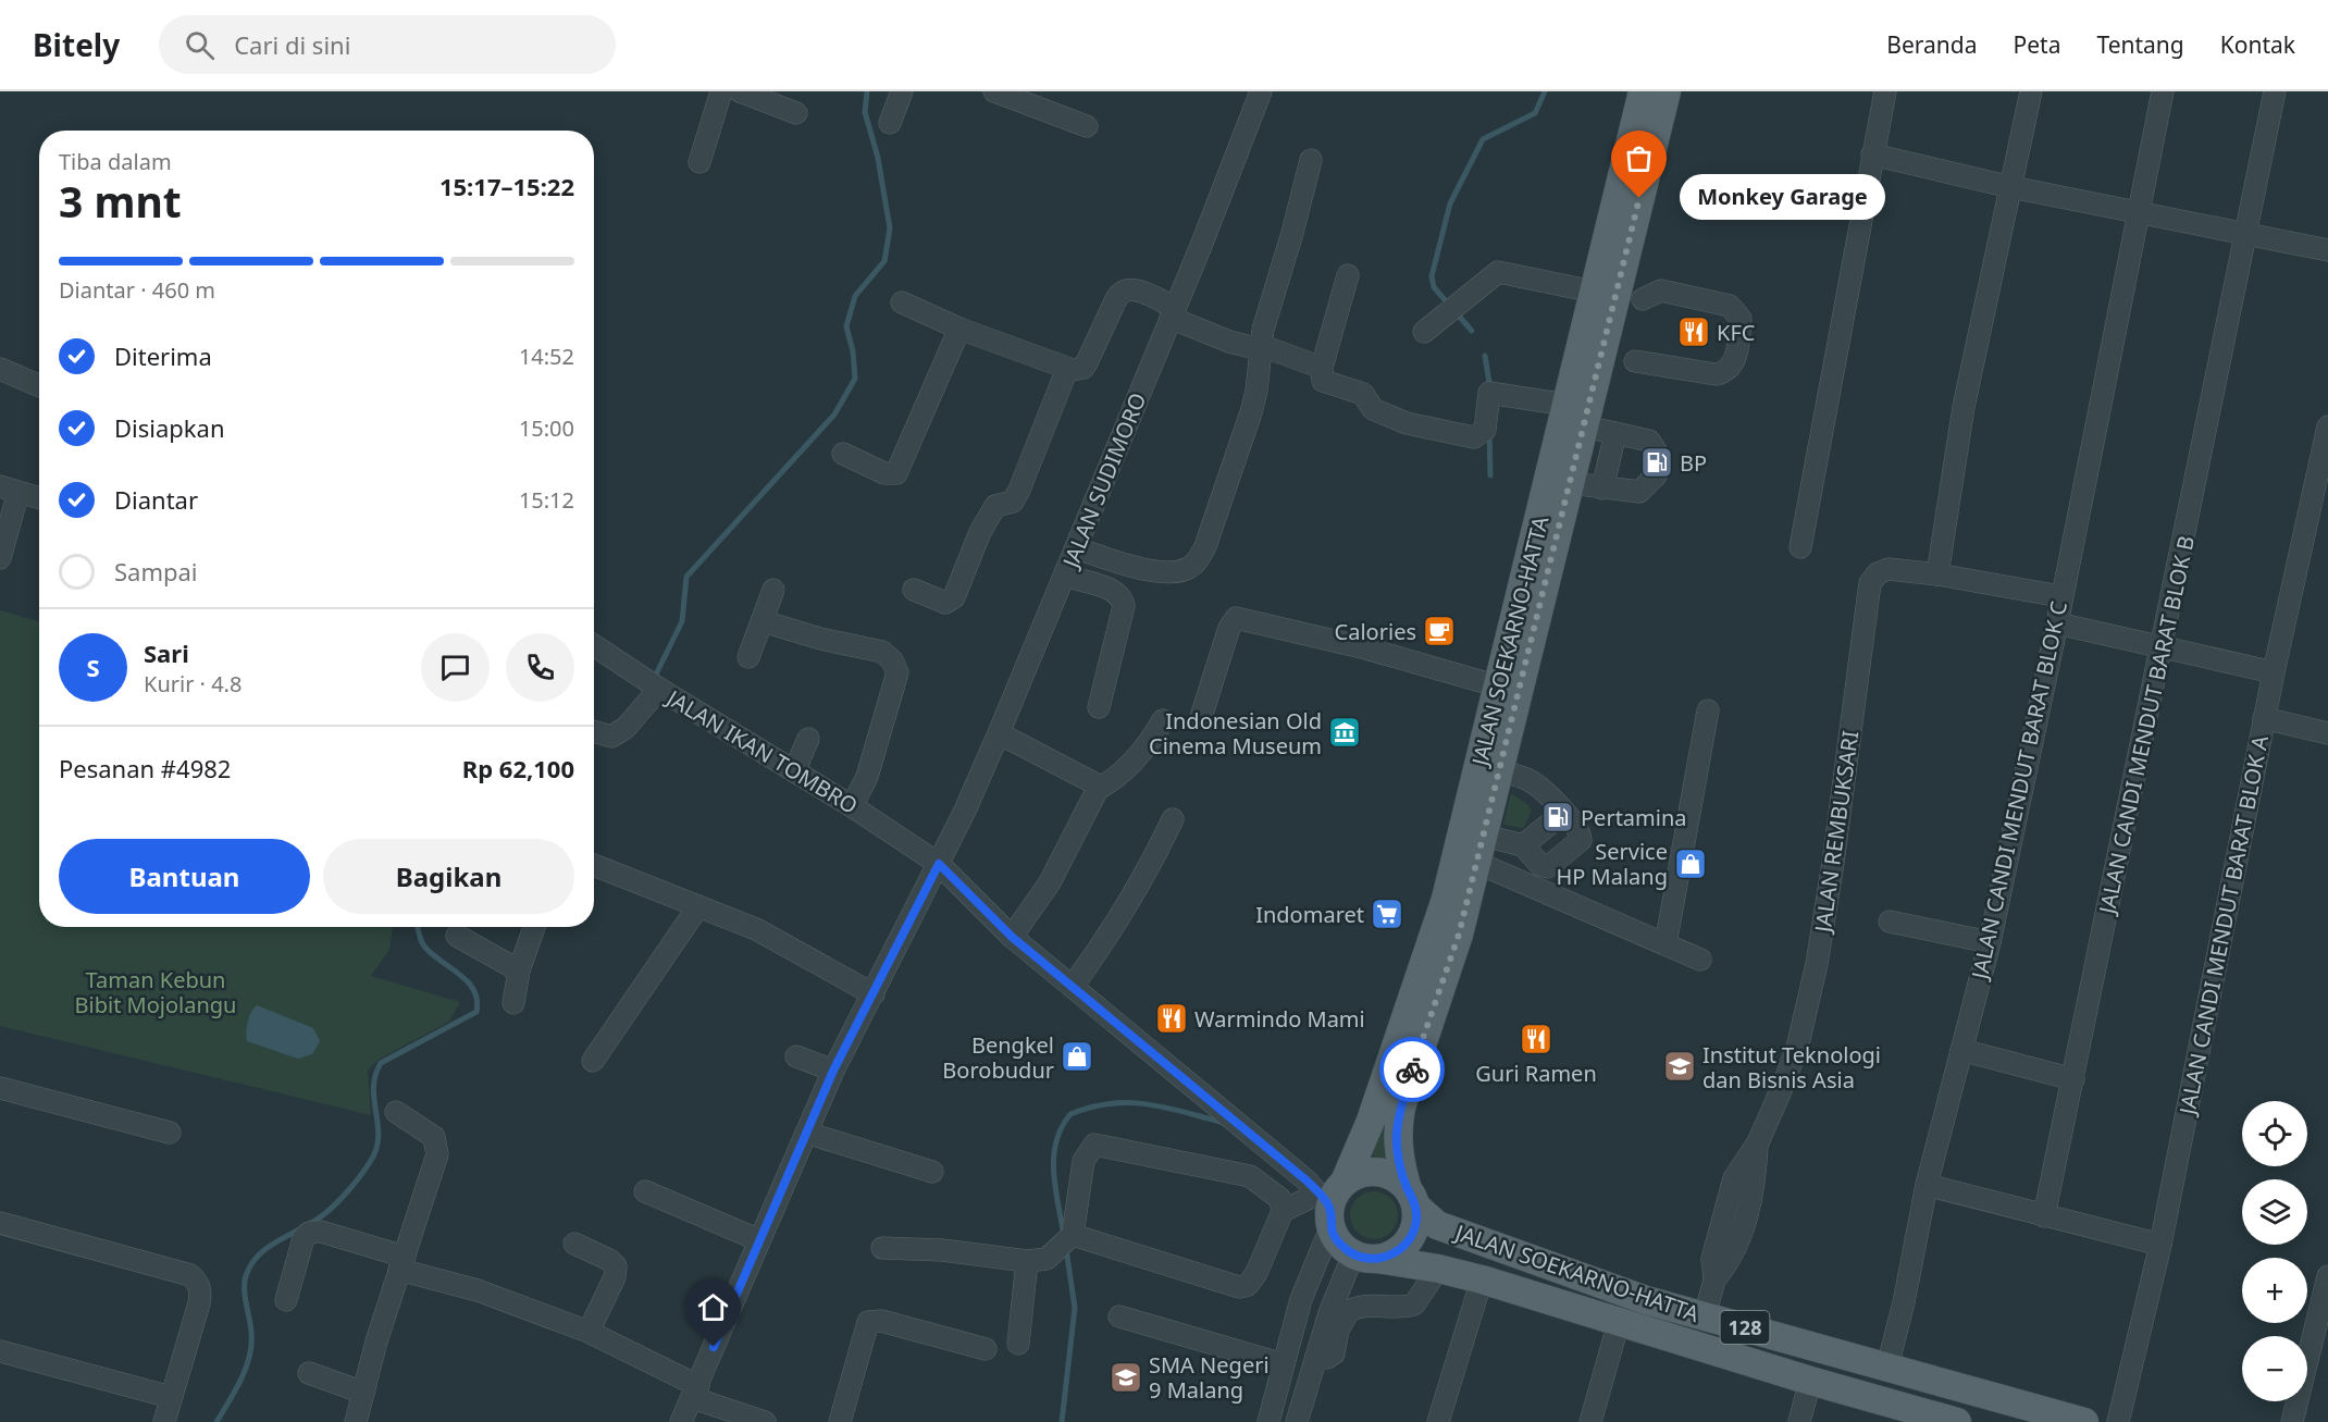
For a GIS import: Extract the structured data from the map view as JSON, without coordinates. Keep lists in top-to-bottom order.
{
  "streets": {
    "main road": ["JALAN SOEKARNO-HATTA", "128"],
    "street": [
      "JALAN SUDIMORO",
      "JALAN CANDI MENDUT BARAT BLOK B",
      "JALAN IKAN TOMBRO",
      "JALAN CANDI MENDUT BARAT BLOK C",
      "JALAN REMBUKSARI",
      "JALAN CANDI MENDUT BARAT BLOK A"
    ]
  },
  "crossings": [
    ["JALAN SUDIMORO", "JALAN IKAN TOMBRO"],
    ["JALAN SOEKARNO-HATTA", "JALAN CANDI MENDUT BARAT BLOK C"],
    ["JALAN SOEKARNO-HATTA", "JALAN REMBUKSARI"],
    ["JALAN CANDI MENDUT BARAT BLOK C", "JALAN REMBUKSARI"]
  ],
  "parks": ["Taman Kebun Bibit Mojolangu"],
  "places": {
    "other": ["Monkey Garage"],
    "restaurant": ["KFC", "Warmindo Mami", "Guri Ramen"],
    "fuel station": ["BP", "Pertamina"],
    "cafe": ["Calories"],
    "museum": ["Indonesian Old Cinema Museum"],
    "shop": ["Service HP Malang", "Bengkel Borobudur"],
    "supermarket": ["Indomaret"],
    "school or university": ["Institut Teknologi dan Bisnis Asia", "SMA Negeri 9 Malang"]
  },
  "page": {
    "header": "Bitely",
    "search": "Cari di sini",
    "nav": [
      "Beranda",
      "Peta",
      "Tentang",
      "Kontak"
    ],
    "heading": ["3 mnt", "Tiba dalam", "15:17–15:22"],
    "panel": [
      "Sari",
      "Kurir · 4.8",
      "Pesanan #4982",
      "Rp 62,100"
    ],
    "bubble": "Monkey Garage",
    "bar": "Diantar · 460 m",
    "list": [
      ["Diterima", "14:52"],
      ["Disiapkan", "15:00"],
      ["Diantar", "15:12"],
      "Sampai"
    ],
    "round": "S",
    "buttons": ["Bantuan", "Bagikan"],
    "map_buttons": ["+", "−"]
  }
}
